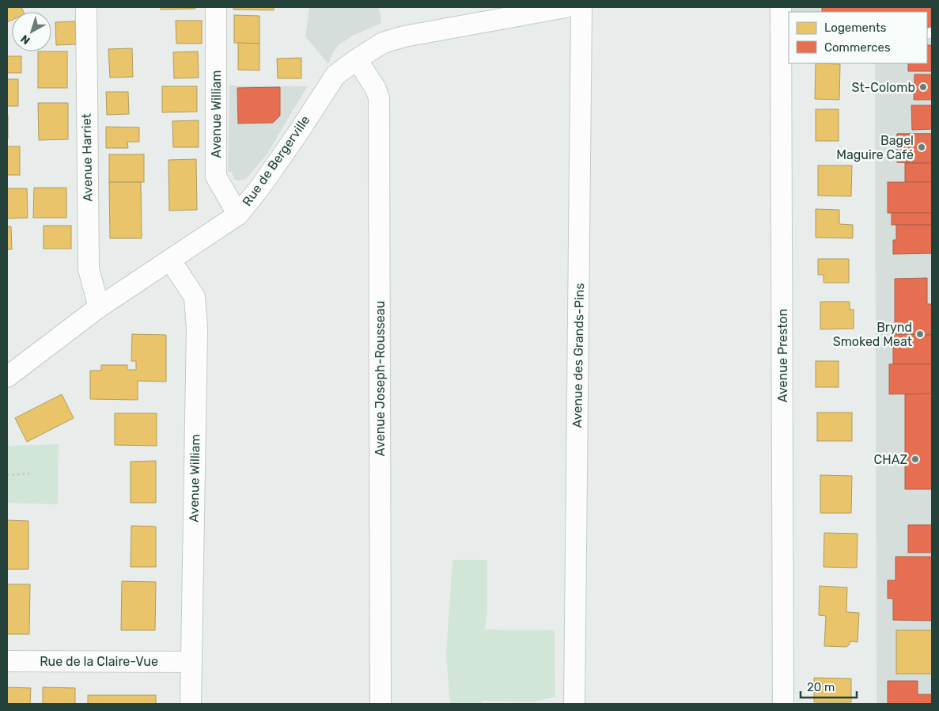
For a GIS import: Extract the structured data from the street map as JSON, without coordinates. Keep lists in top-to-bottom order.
{
  "streets": {
    "street": [
      "Avenue William",
      "Avenue Harriet",
      "Rue de Bergerville",
      "Avenue des Grands-Pins",
      "Avenue Preston",
      "Avenue Joseph-Rousseau",
      "Rue de la Claire-Vue"
    ]
  },
  "crossings": [
    ["Avenue William", "Rue de Bergerville"],
    ["Avenue William", "Rue de la Claire-Vue"],
    ["Avenue Harriet", "Rue de Bergerville"],
    ["Rue de Bergerville", "Avenue Joseph-Rousseau"]
  ],
  "places": [
    "St-Colomb",
    "Bagel Maguire Café",
    "Brynd Smoked Meat",
    "CHAZ"
  ],
  "legend": ["Logements", "Commerces"],
  "scale_bar": "20 m",
  "north": "bottom left"
}
